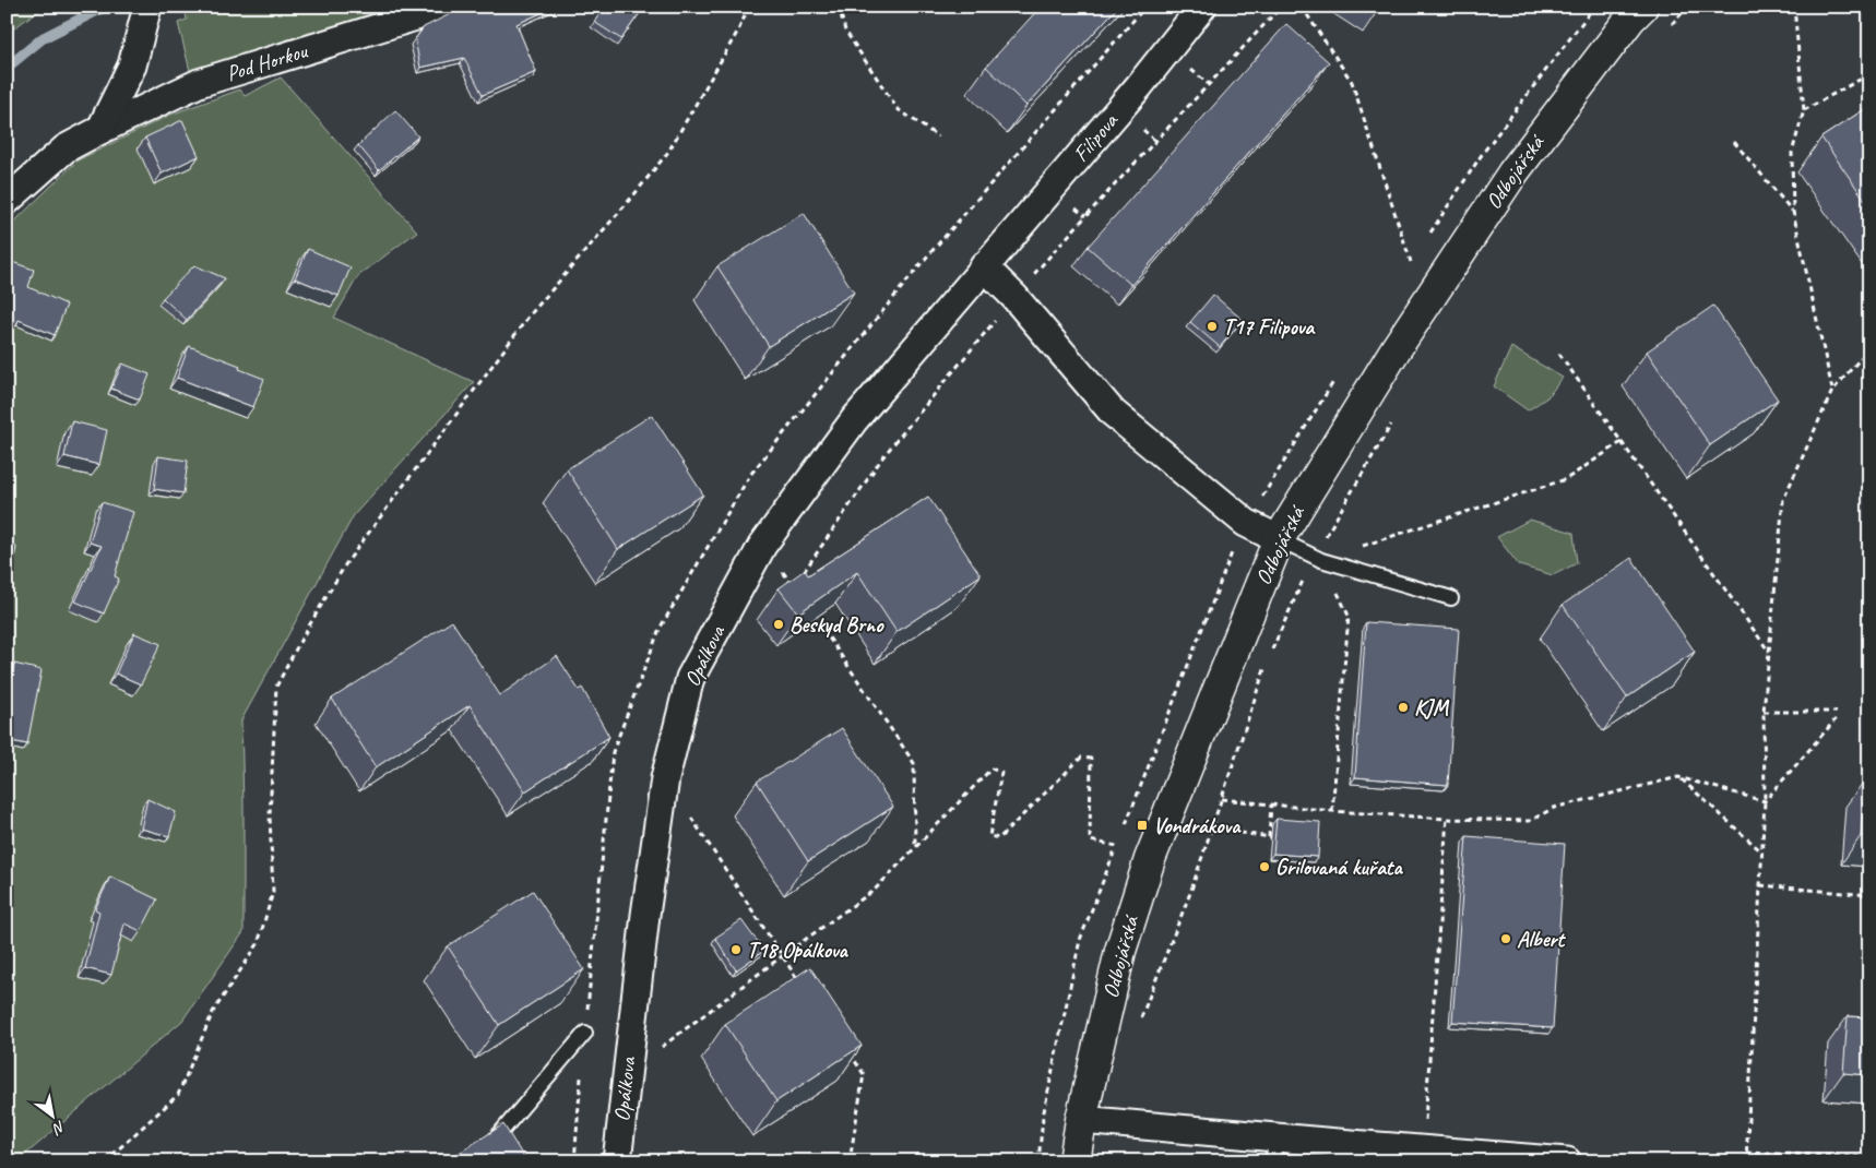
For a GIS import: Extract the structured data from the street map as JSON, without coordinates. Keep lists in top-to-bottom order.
{
  "streets": {
    "street": [
      "Pod Horkou",
      "Filipova",
      "Odbojářská",
      "Opálkova"
    ]
  },
  "crossings": [
    ["Filipova", "Opálkova"]
  ],
  "places": {
    "other": [
      "T17 Filipova",
      "Beskyd Brno",
      "KJM",
      "Grilovaná kuřata",
      "Albert",
      "T18 Opálkova"
    ],
    "transit": ["Vondrákova"]
  },
  "north": "bottom right"
}
